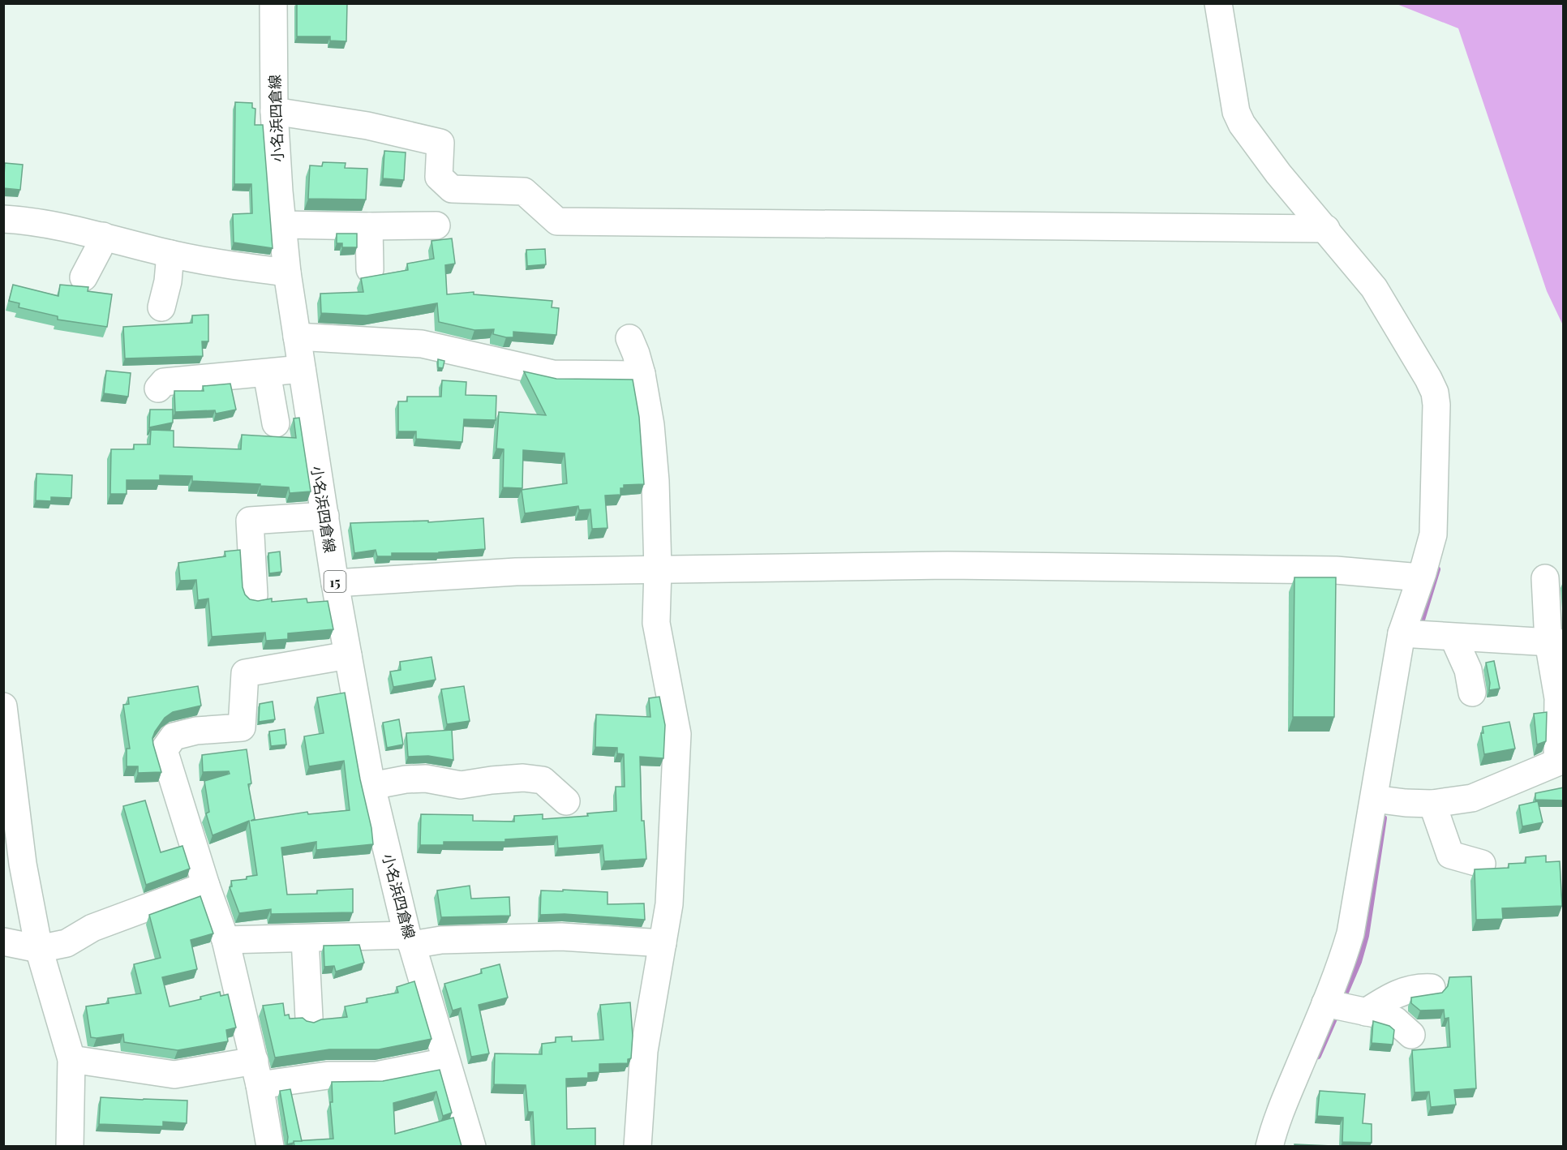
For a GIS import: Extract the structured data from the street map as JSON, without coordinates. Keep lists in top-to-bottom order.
{
  "streets": {
    "street": ["小名浜四倉線", "15"]
  }
}
